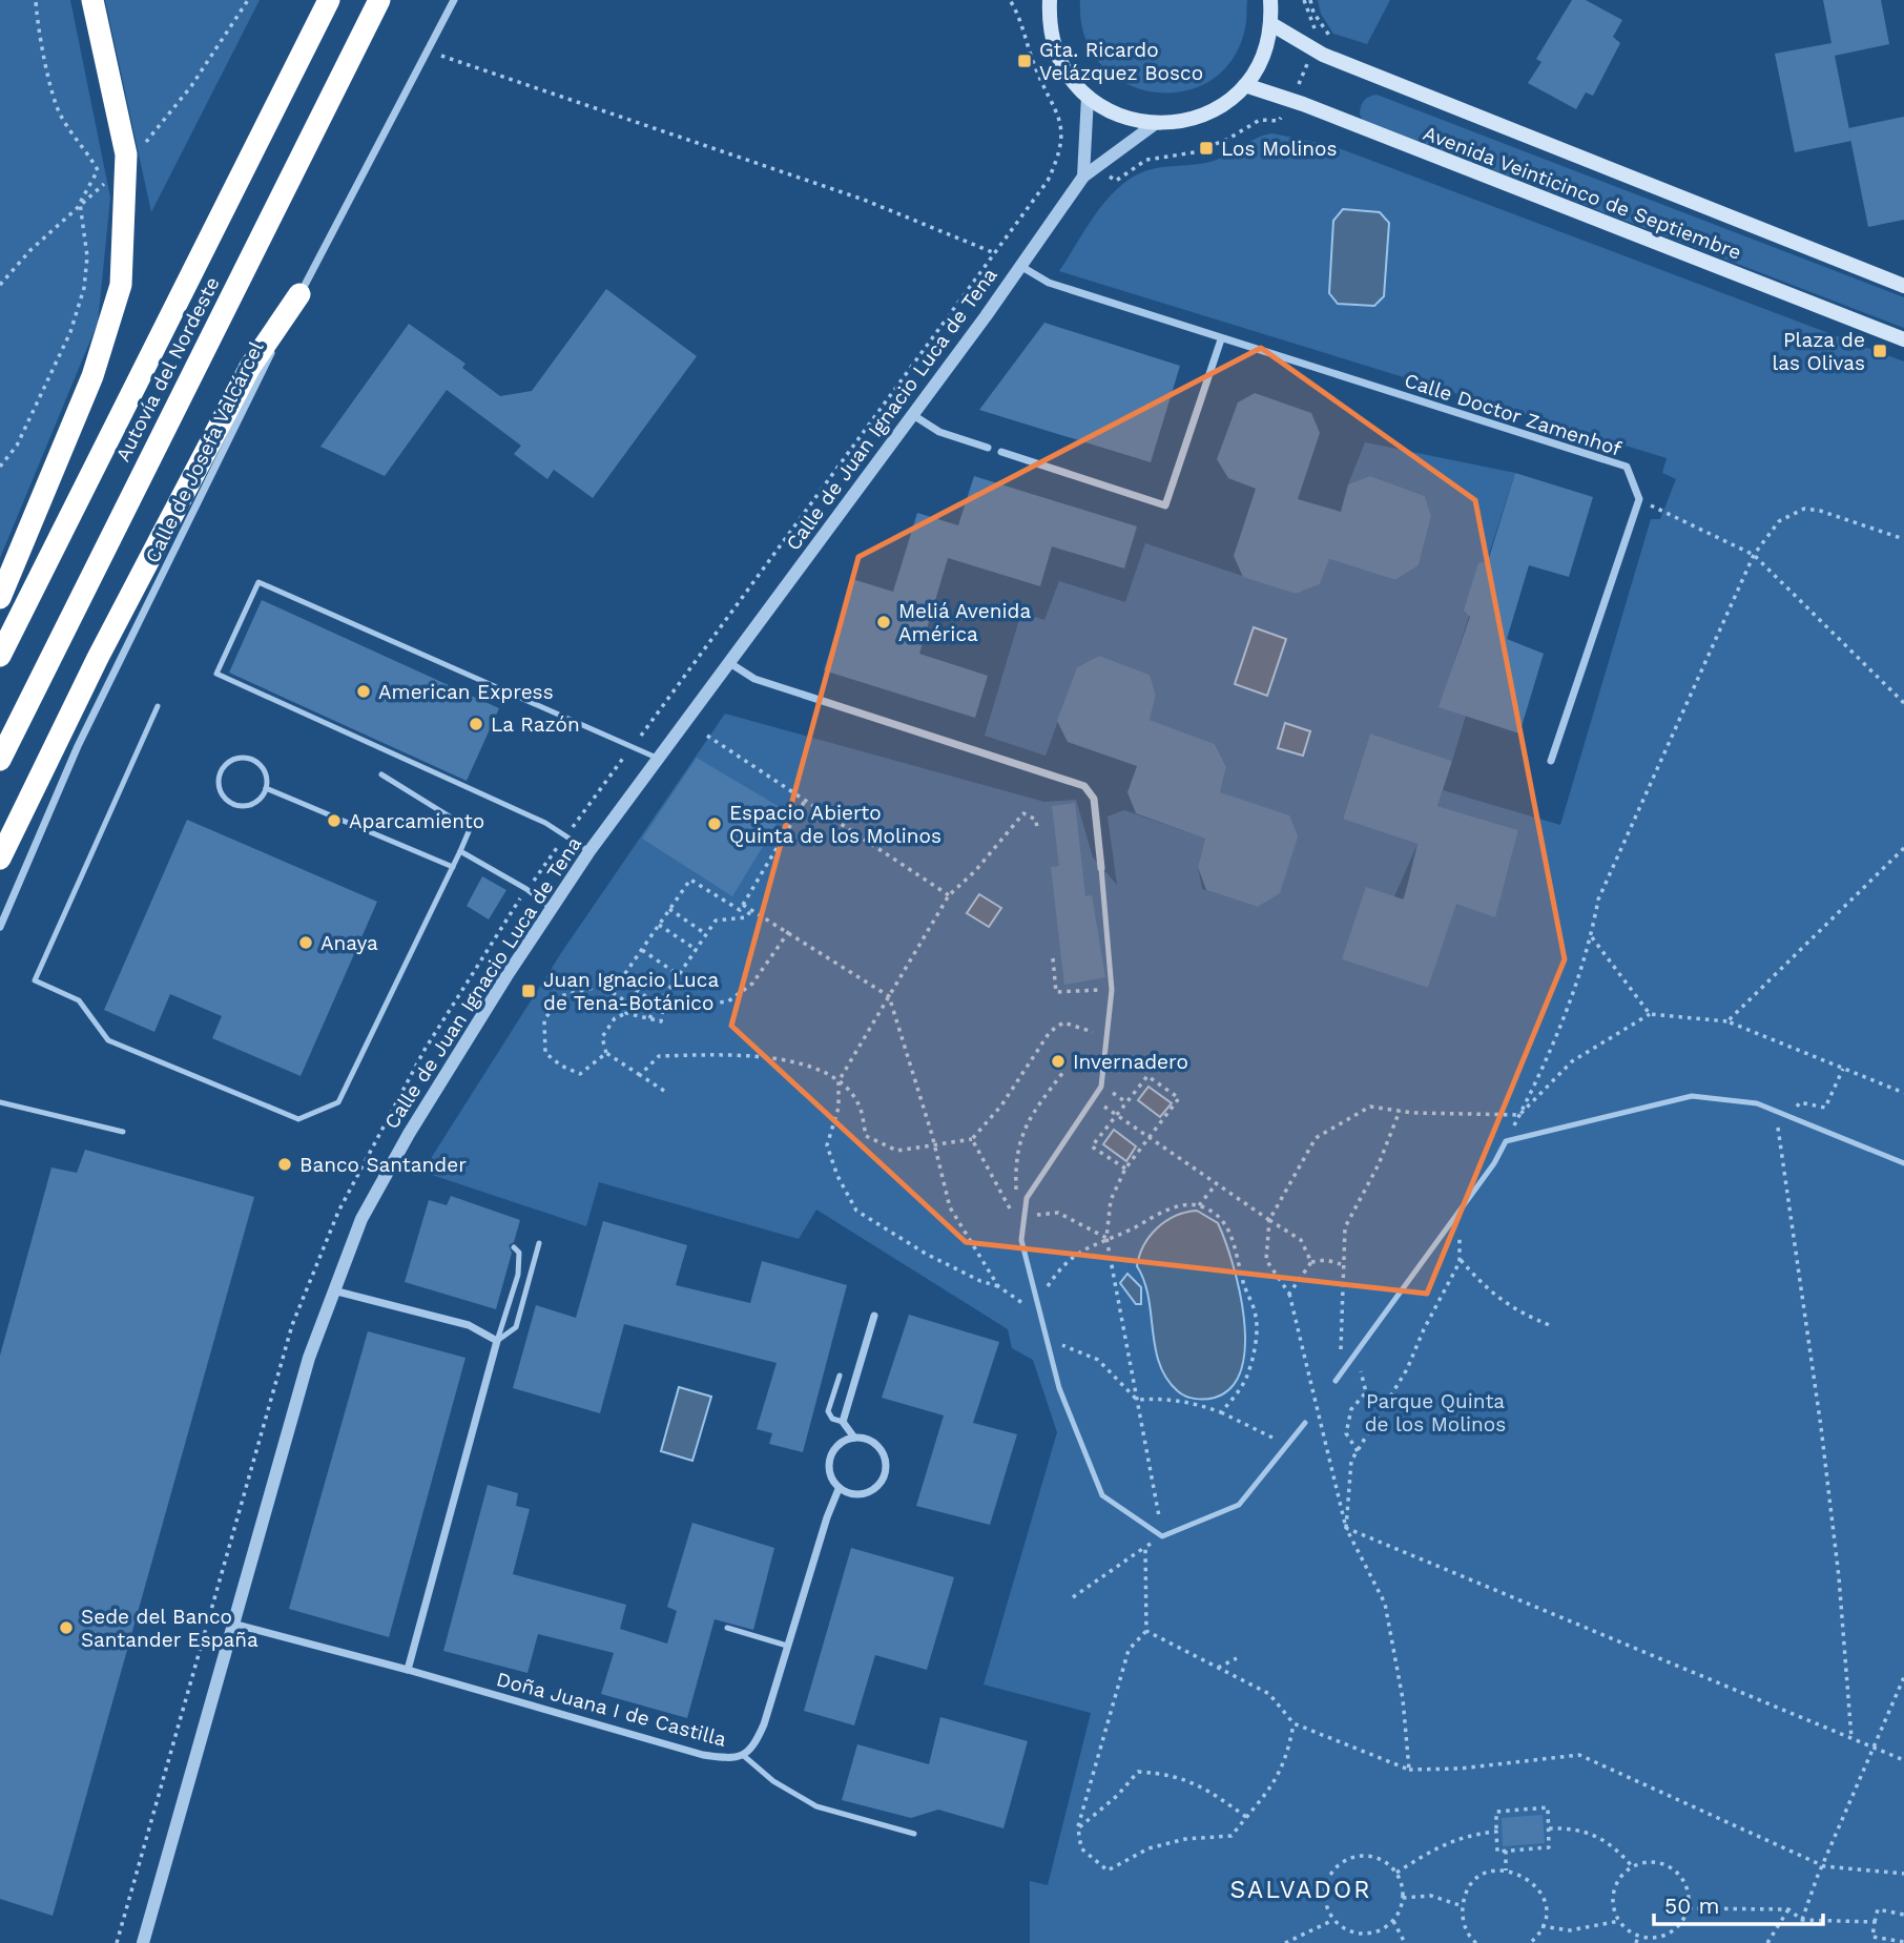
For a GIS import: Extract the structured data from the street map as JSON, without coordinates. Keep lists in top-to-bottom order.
{
  "streets": {
    "highway": ["Autovía del Nordeste"],
    "main road": ["Avenida Veinticinco de Septiembre"],
    "street": [
      "Calle de Juan Ignacio Luca de Tena",
      "Calle Doctor Zamenhof",
      "Calle de Josefa Valcárcel",
      "Doña Juana I de Castilla"
    ]
  },
  "crossings": [
    ["Calle de Juan Ignacio Luca de Tena", "Calle Doctor Zamenhof"],
    ["Calle de Juan Ignacio Luca de Tena", "Doña Juana I de Castilla"]
  ],
  "districts": ["SALVADOR"],
  "parks": ["Parque Quinta de los Molinos"],
  "places": {
    "transit": [
      "Gta. Ricardo Velázquez Bosco",
      "Los Molinos",
      "Plaza de las Olivas",
      "Juan Ignacio Luca de Tena-Botánico"
    ],
    "other": [
      "Meliá Avenida América",
      "American Express",
      "La Razón",
      "Aparcamiento",
      "Espacio Abierto Quinta de los Molinos",
      "Anaya",
      "Invernadero",
      "Banco Santander",
      "Sede del Banco Santander España"
    ]
  },
  "scale_bar": "50 m"
}
